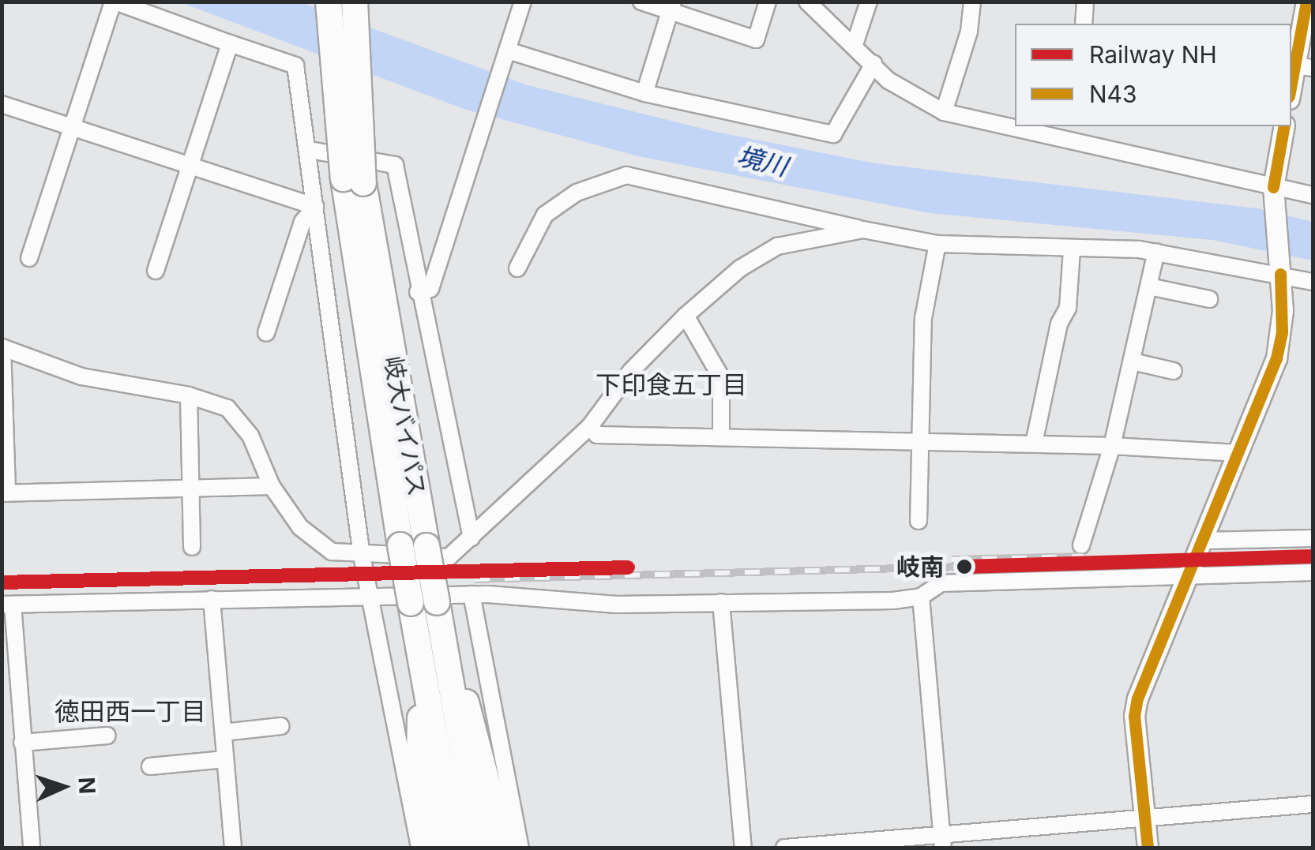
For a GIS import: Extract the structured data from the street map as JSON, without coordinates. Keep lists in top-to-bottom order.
{
  "streets": {
    "highway": ["岐大バイパス"]
  },
  "districts": ["下印食五丁目", "徳田西一丁目"],
  "water": ["境川"],
  "places": ["岐南"],
  "lines": ["transit line N43", "rail line NH"],
  "legend": ["Railway NH", "N43"],
  "north": "right"
}
